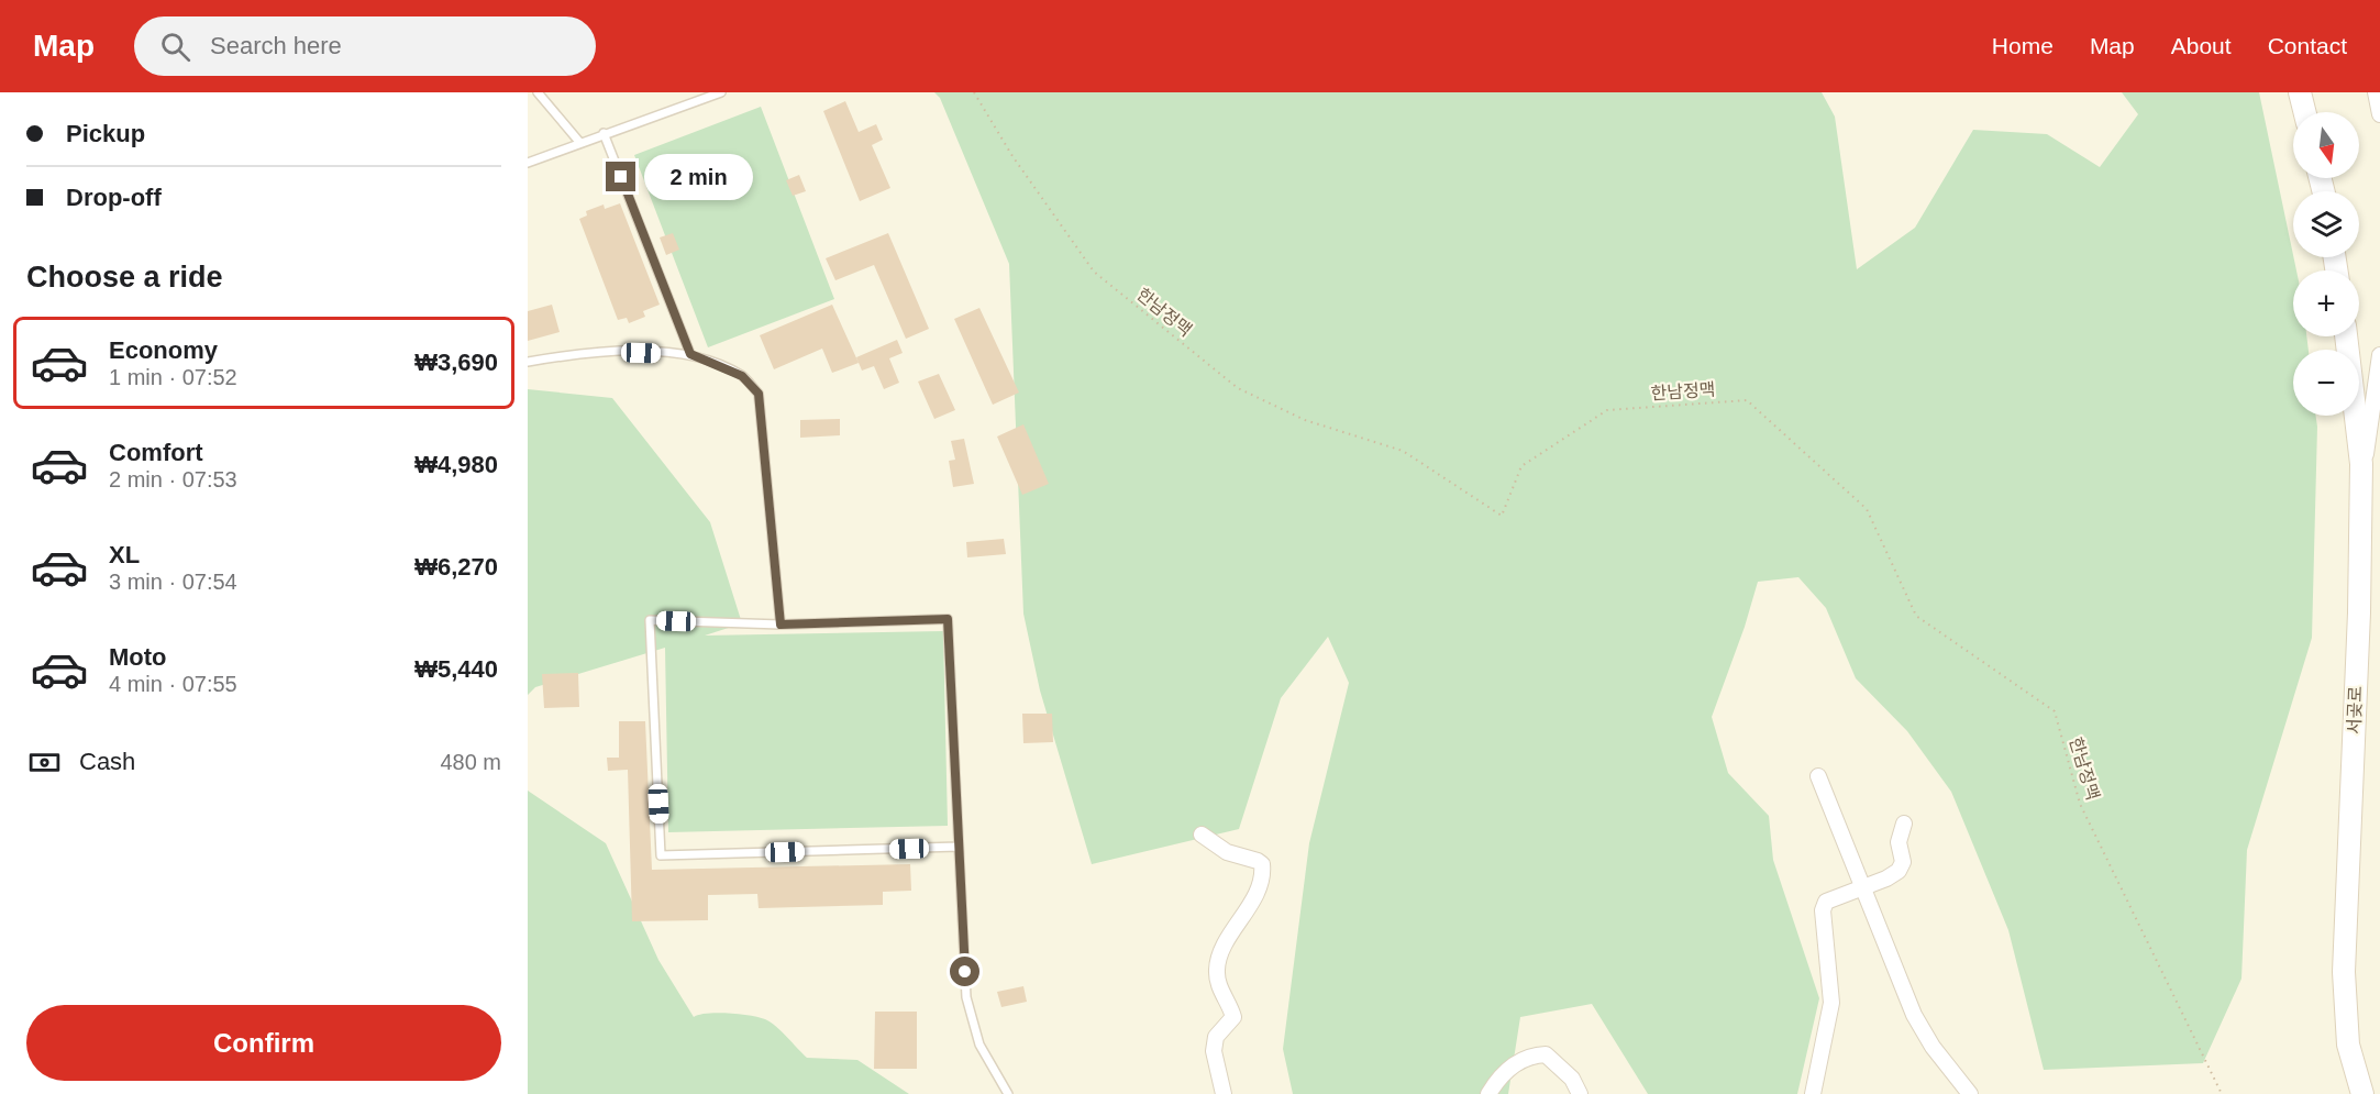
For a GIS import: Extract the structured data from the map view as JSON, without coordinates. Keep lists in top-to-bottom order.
{
  "streets": {
    "main road": ["서곶로"],
    "path": ["한남정맥"]
  },
  "north": "bottom",
  "page": {
    "header": "Map",
    "search": "Search here",
    "nav": [
      "Home",
      "Map",
      "About",
      "Contact"
    ],
    "banner": ["Pickup", "Drop-off"],
    "map_buttons": ["+", "−"],
    "bubble": "2 min",
    "heading": "Choose a ride",
    "list": [
      {
        "name": "Economy",
        "note": "1 min · 07:52",
        "value": "₩3,690"
      },
      {
        "name": "Comfort",
        "note": "2 min · 07:53",
        "value": "₩4,980"
      },
      {
        "name": "XL",
        "note": "3 min · 07:54",
        "value": "₩6,270"
      },
      {
        "name": "Moto",
        "note": "4 min · 07:55",
        "value": "₩5,440"
      }
    ],
    "pay": ["Cash", "480 m"],
    "buttons": "Confirm"
  }
}
